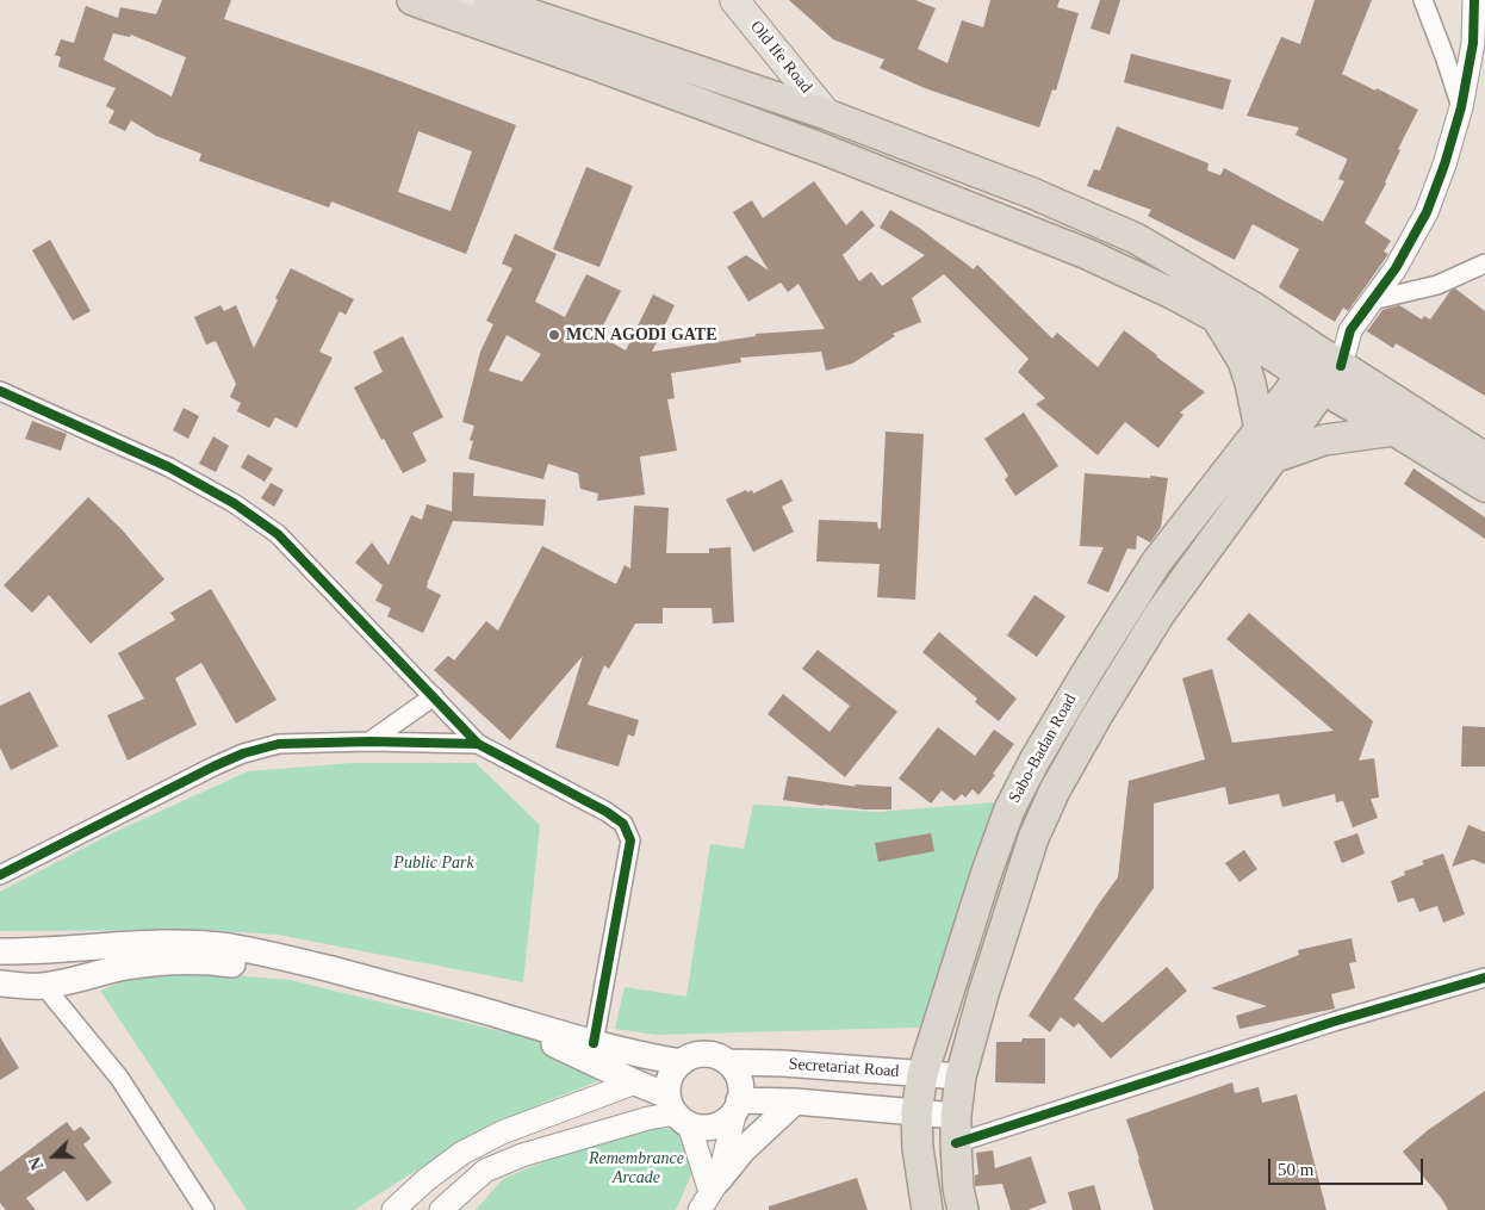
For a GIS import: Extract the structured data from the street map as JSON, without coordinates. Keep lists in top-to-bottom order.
{
  "streets": {
    "highway": ["Sabo-Badan Road"],
    "main road": ["Old Ife Road", "Secretariat Road"]
  },
  "crossings": [
    ["Sabo-Badan Road", "Secretariat Road"]
  ],
  "parks": ["Public Park", "Remembrance Arcade"],
  "places": ["MCN AGODI GATE"],
  "scale_bar": "50 m",
  "north": "left"
}
